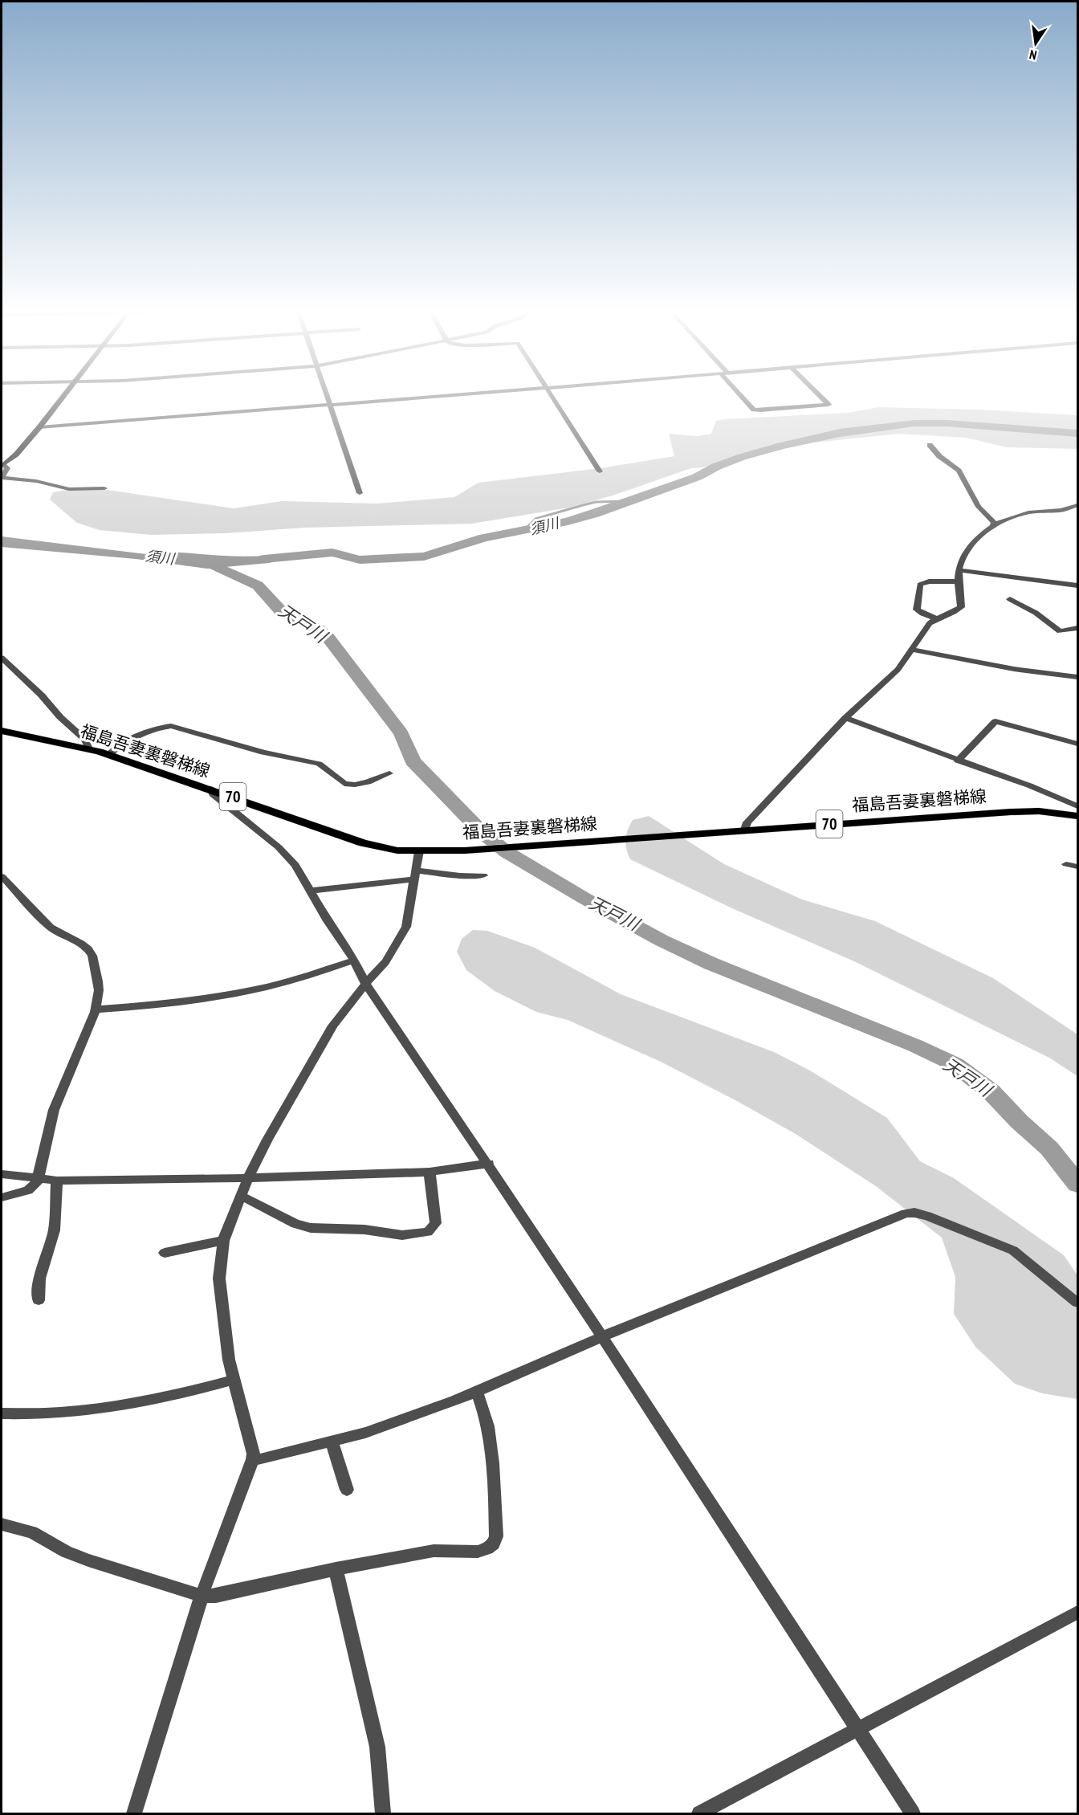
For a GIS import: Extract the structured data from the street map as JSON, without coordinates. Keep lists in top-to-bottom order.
{
  "streets": {
    "main road": ["福島吾妻裏磐梯線", "70"]
  },
  "water": ["須川", "天戸川"],
  "north": "bottom"
}
